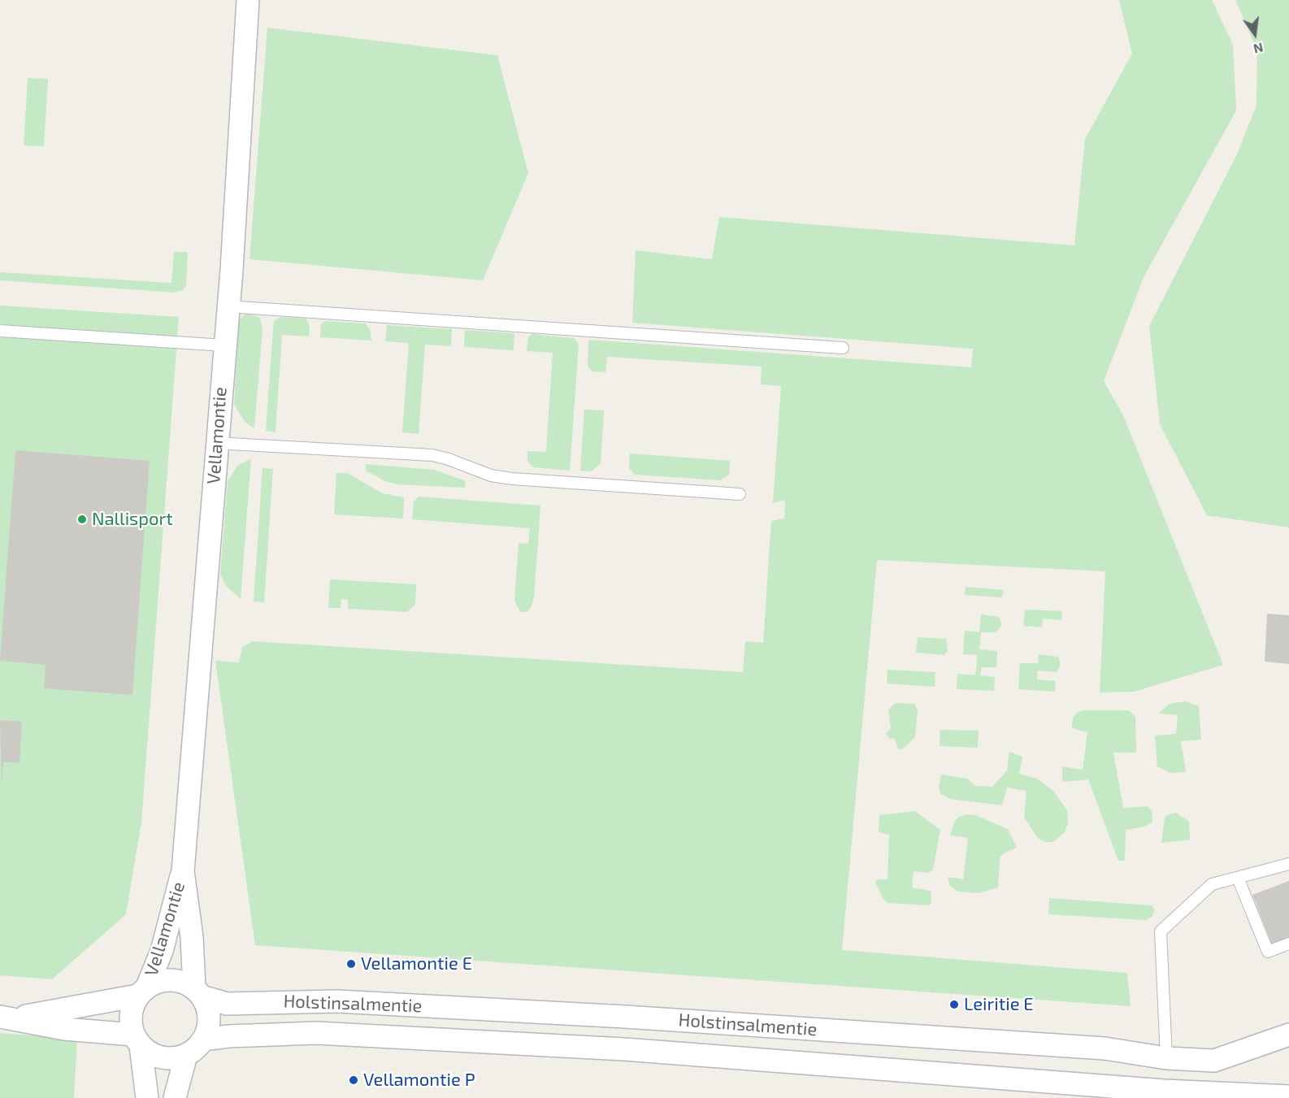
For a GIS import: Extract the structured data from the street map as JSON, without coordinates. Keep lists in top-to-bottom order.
{
  "streets": {
    "street": ["Vellamontie", "Holstinsalmentie"]
  },
  "crossings": [
    ["Vellamontie", "Holstinsalmentie"]
  ],
  "places": [
    "Nallisport",
    "Vellamontie E",
    "Leiritie E",
    "Vellamontie P"
  ],
  "north": "bottom"
}
